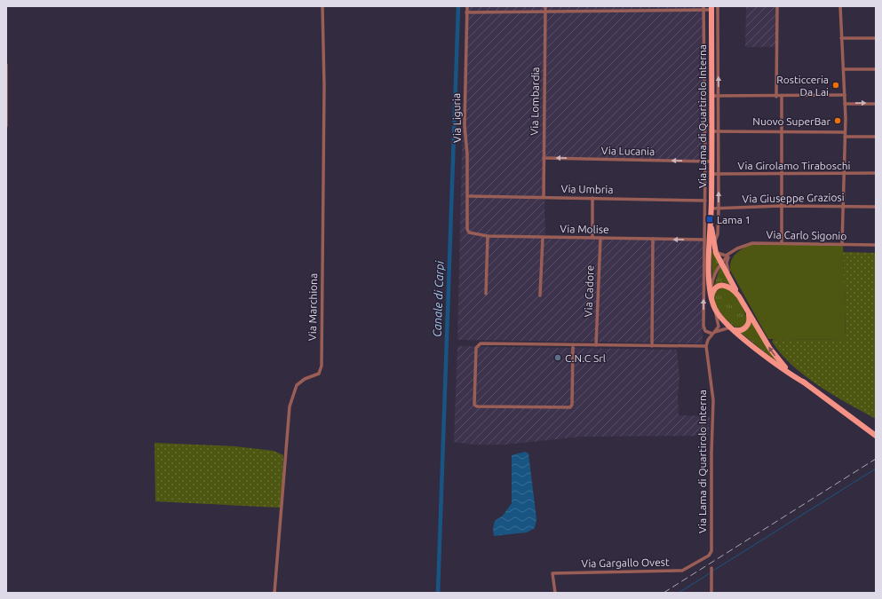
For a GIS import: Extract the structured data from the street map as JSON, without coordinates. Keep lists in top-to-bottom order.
{
  "streets": {
    "main road": ["Via Lama di Quartirolo Interna"],
    "street": [
      "Via Lombardia",
      "Via Liguria",
      "Via Lucania",
      "Via Girolamo Tiraboschi",
      "Via Umbria",
      "Via Giuseppe Graziosi",
      "Via Molise",
      "Via Carlo Sigonio",
      "Via Cadore",
      "Via Marchiona",
      "Via Gargallo Ovest"
    ]
  },
  "crossings": [
    ["Via Lombardia", "Via Lucania"],
    ["Via Lombardia", "Via Umbria"],
    ["Via Lama di Quartirolo Interna", "Via Lucania"],
    ["Via Lama di Quartirolo Interna", "Via Girolamo Tiraboschi"],
    ["Via Lama di Quartirolo Interna", "Via Giuseppe Graziosi"],
    ["Via Lama di Quartirolo Interna", "Via Carlo Sigonio"],
    ["Via Lama di Quartirolo Interna", "Via Gargallo Ovest"],
    ["Via Liguria", "Via Umbria"],
    ["Via Liguria", "Via Molise"],
    ["Via Molise", "Via Cadore"]
  ],
  "one_way": ["Via Lucania"],
  "water": ["Canale di Carpi"],
  "places": {
    "other": ["Rosticceria Da Lai", "Nuovo SuperBar", "C.N.C Srl"],
    "transit": ["Lama 1"]
  }
}
